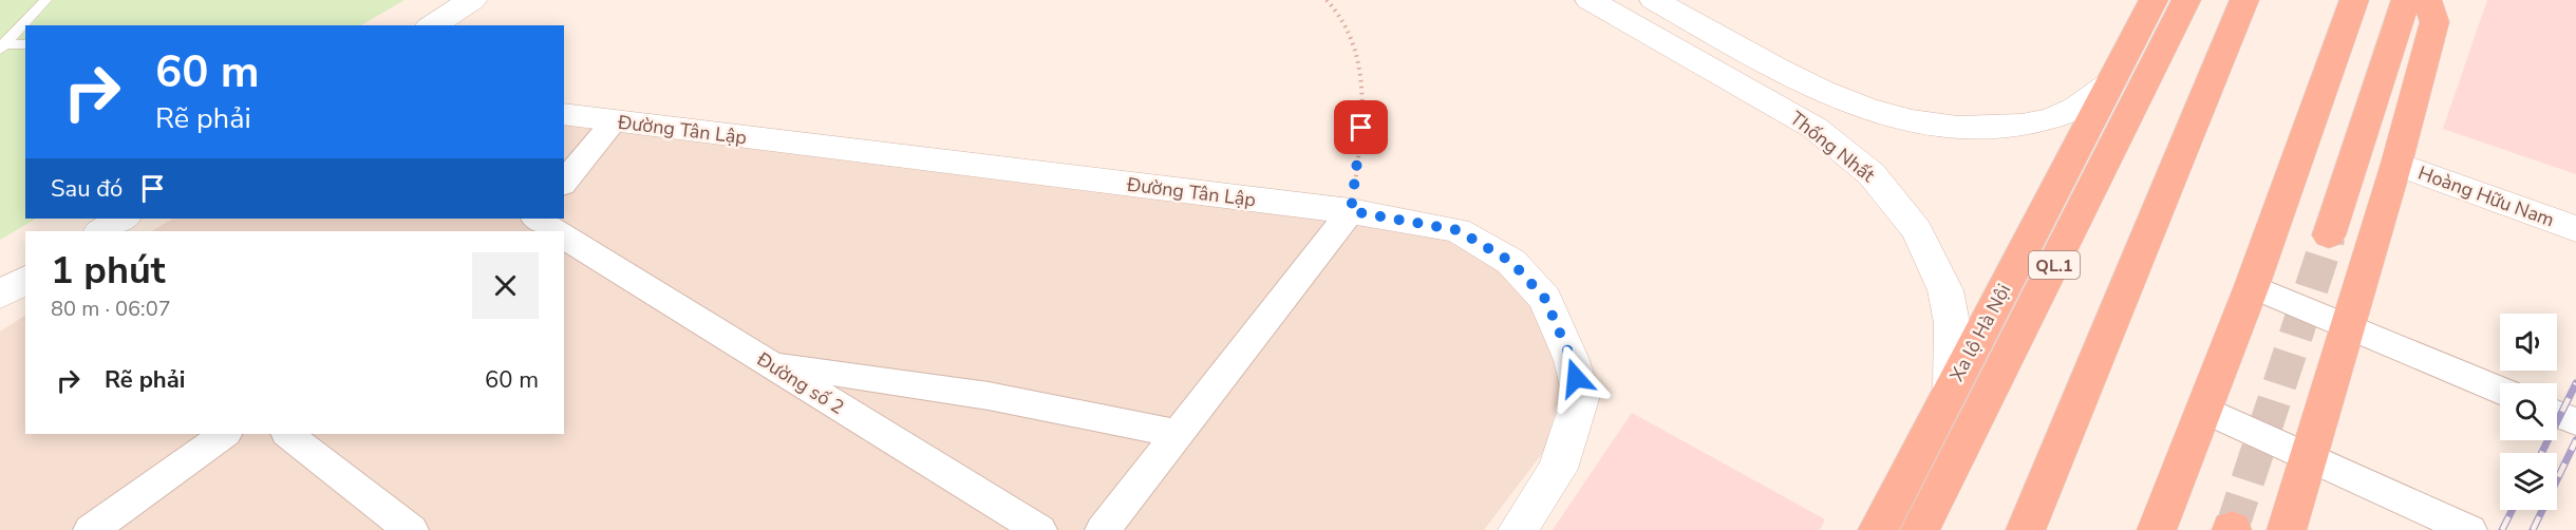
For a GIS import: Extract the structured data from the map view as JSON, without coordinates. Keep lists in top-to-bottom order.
{
  "streets": {
    "highway": ["QL.1", "Xa lộ Hà Nội"],
    "street": [
      "Đường Tân Lập",
      "Thống Nhất",
      "Hoàng Hữu Nam",
      "Đường số 2"
    ]
  },
  "crossings": [
    ["Thống Nhất", "Xa lộ Hà Nội"]
  ],
  "page": {
    "turn": ["60 m", "Rẽ phải"],
    "then": "Sau đó",
    "heading": ["1 phút", "80 m · 06:07"],
    "list": [
      {
        "name": "Rẽ phải",
        "value": "60 m"
      }
    ]
  }
}
